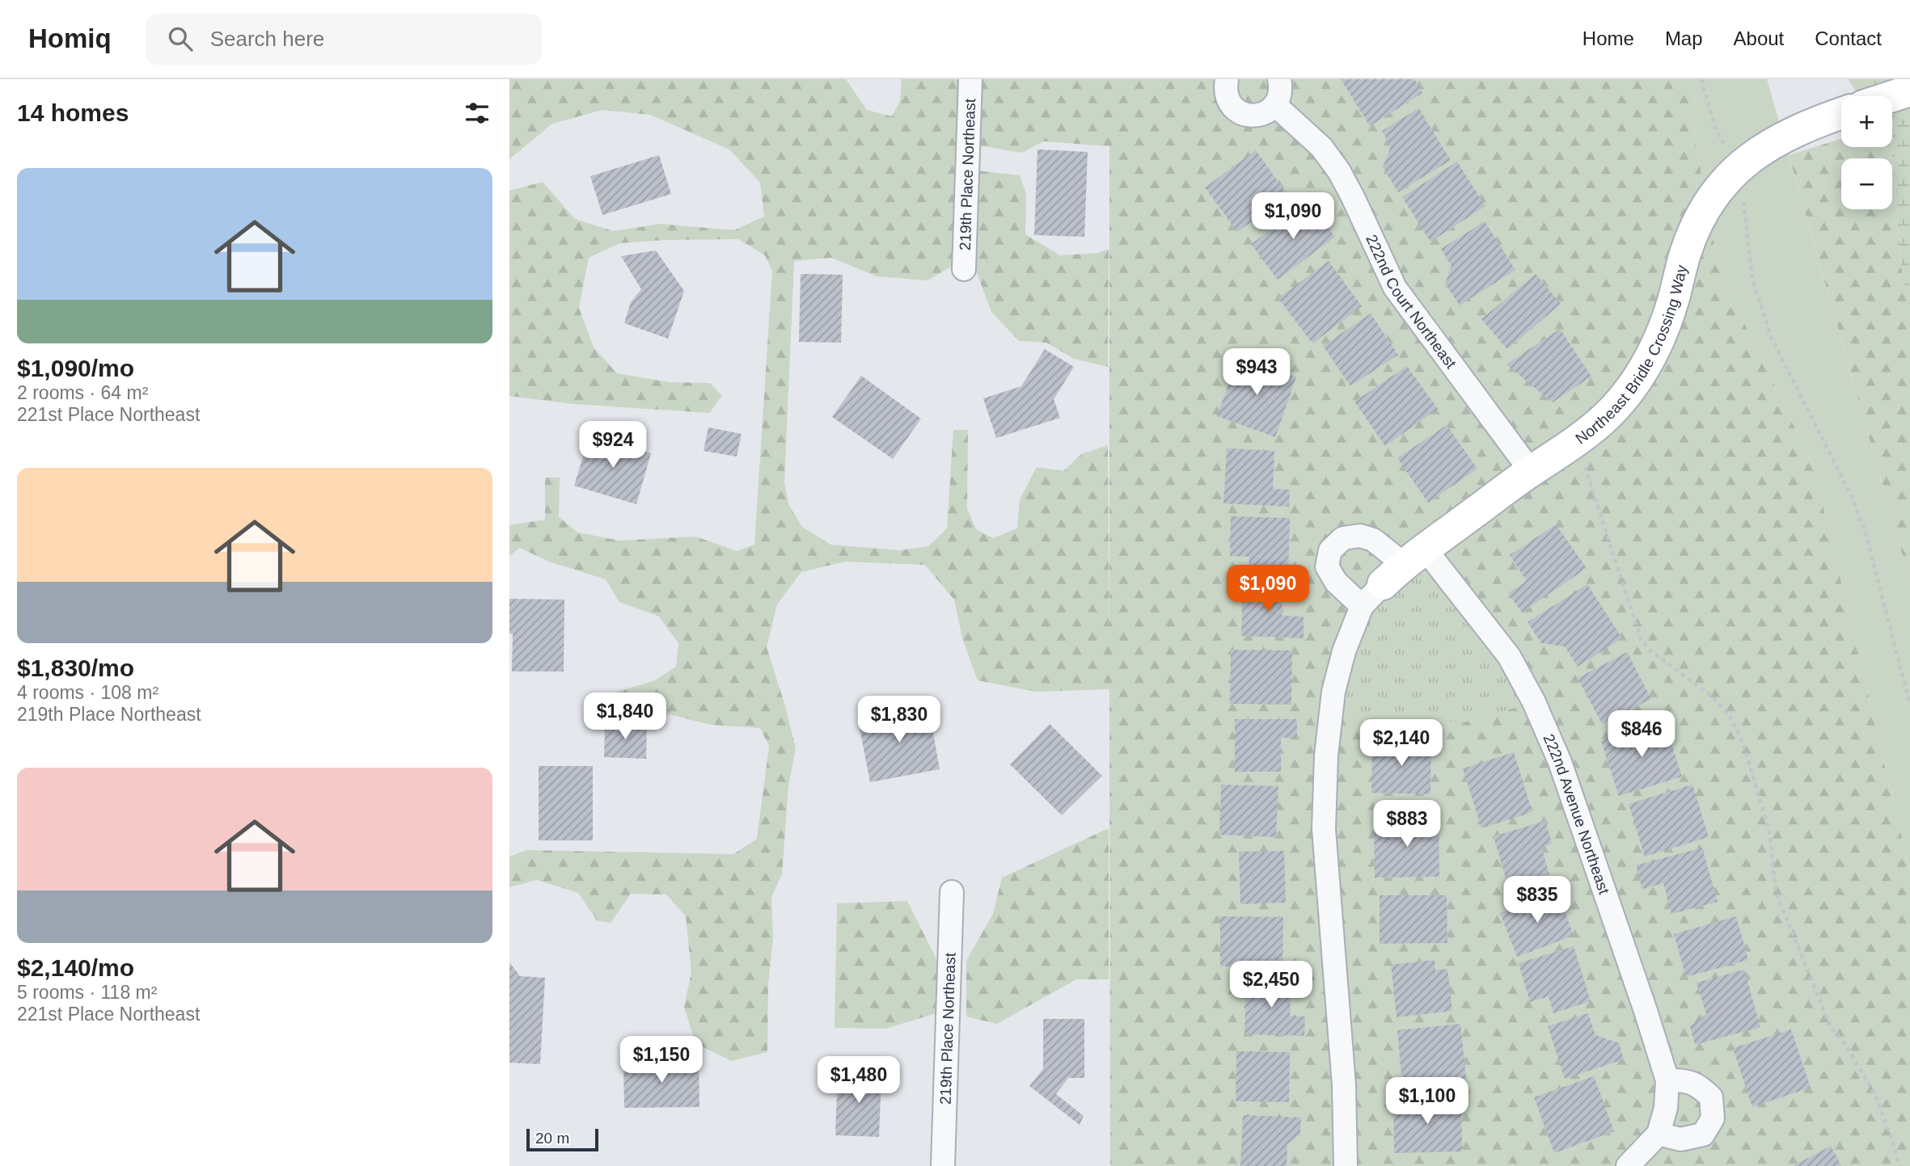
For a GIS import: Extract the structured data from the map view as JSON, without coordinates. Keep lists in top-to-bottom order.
{
  "streets": {
    "street": [
      "219th Place Northeast",
      "222nd Court Northeast",
      "Northeast Bridle Crossing Way",
      "222nd Avenue Northeast"
    ]
  },
  "crossings": [
    ["222nd Court Northeast", "Northeast Bridle Crossing Way"],
    ["Northeast Bridle Crossing Way", "222nd Avenue Northeast"]
  ],
  "scale_bar": "20 m",
  "page": {
    "header": "Homiq",
    "search": "Search here",
    "nav": [
      "Home",
      "Map",
      "About",
      "Contact"
    ],
    "heading": "14 homes",
    "map_buttons": ["+", "−"],
    "list": [
      {
        "name": "$1,090/mo",
        "note": "2 rooms · 64 m² · 221st Place Northeast"
      },
      {
        "name": "$1,830/mo",
        "note": "4 rooms · 108 m² · 219th Place Northeast"
      },
      {
        "name": "$2,140/mo",
        "note": "5 rooms · 118 m² · 221st Place Northeast"
      }
    ],
    "price": [
      "$1,090",
      "$943",
      "$924",
      "$1,090",
      "$1,840",
      "$1,830",
      "$846",
      "$2,140",
      "$883",
      "$835",
      "$2,450",
      "$1,150",
      "$1,480",
      "$1,100"
    ],
    "scale": "20 m"
  }
}
